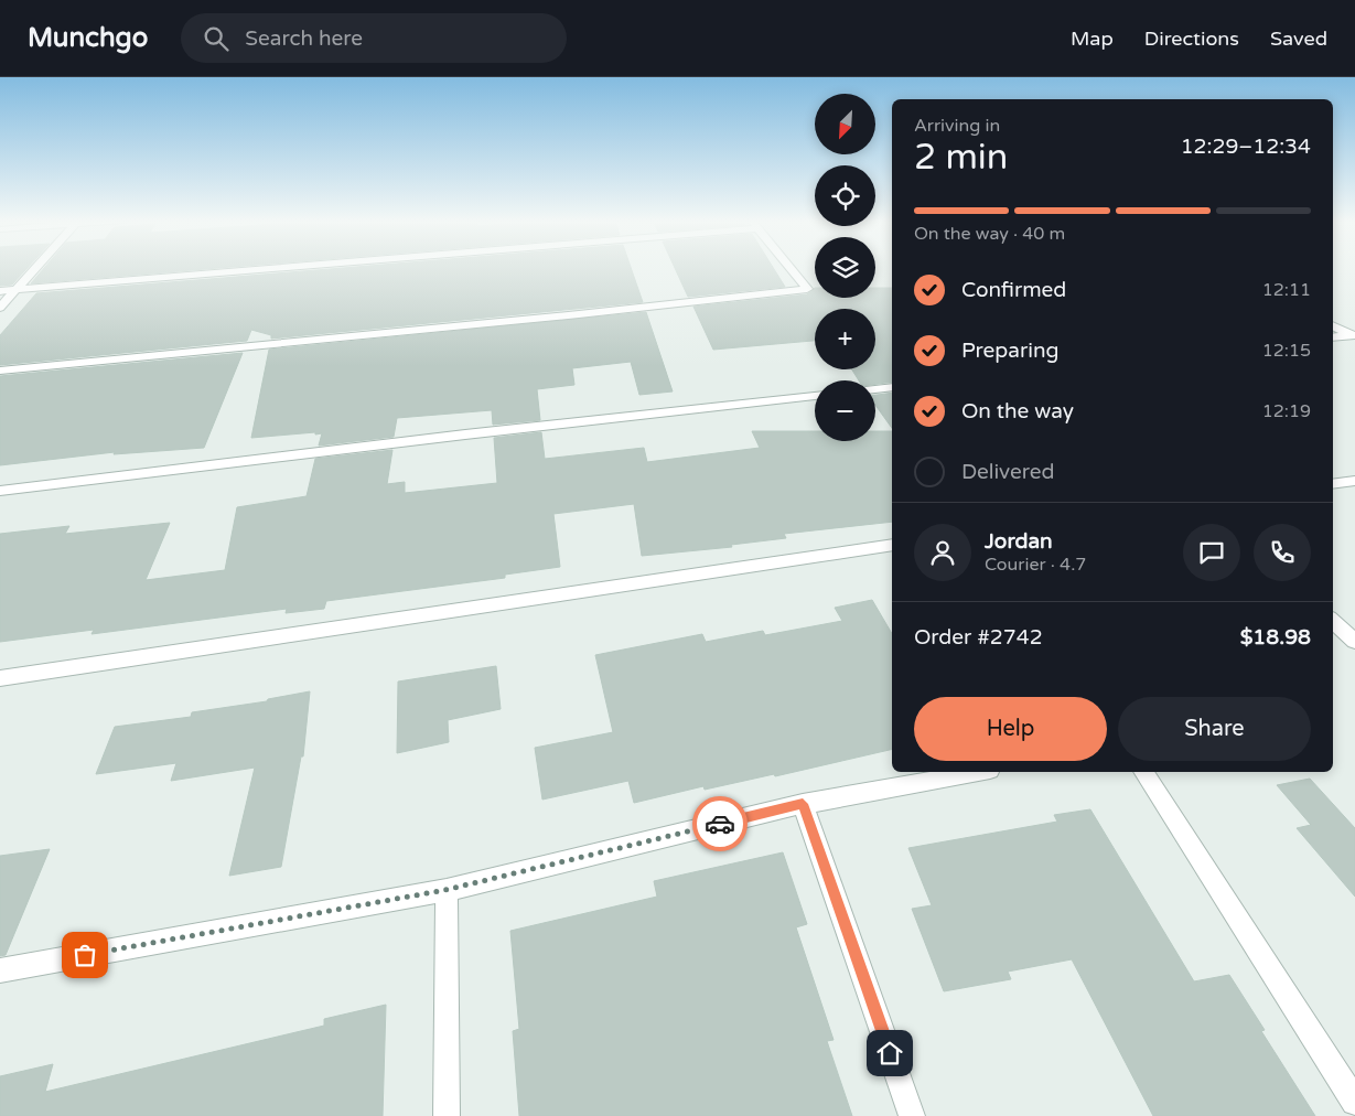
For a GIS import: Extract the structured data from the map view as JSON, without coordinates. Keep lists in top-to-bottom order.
{
  "north": "bottom left",
  "page": {
    "header": "Munchgo",
    "search": "Search here",
    "nav": ["Map", "Directions", "Saved"],
    "map_buttons": ["+", "−"],
    "heading": ["2 min", "Arriving in", "12:29–12:34"],
    "panel": [
      "Jordan",
      "Courier · 4.7",
      "Order #2742",
      "$18.98"
    ],
    "bar": "On the way · 40 m",
    "list": [
      ["Confirmed", "12:11"],
      ["Preparing", "12:15"],
      ["On the way", "12:19"],
      "Delivered"
    ],
    "buttons": ["Help", "Share"]
  }
}
